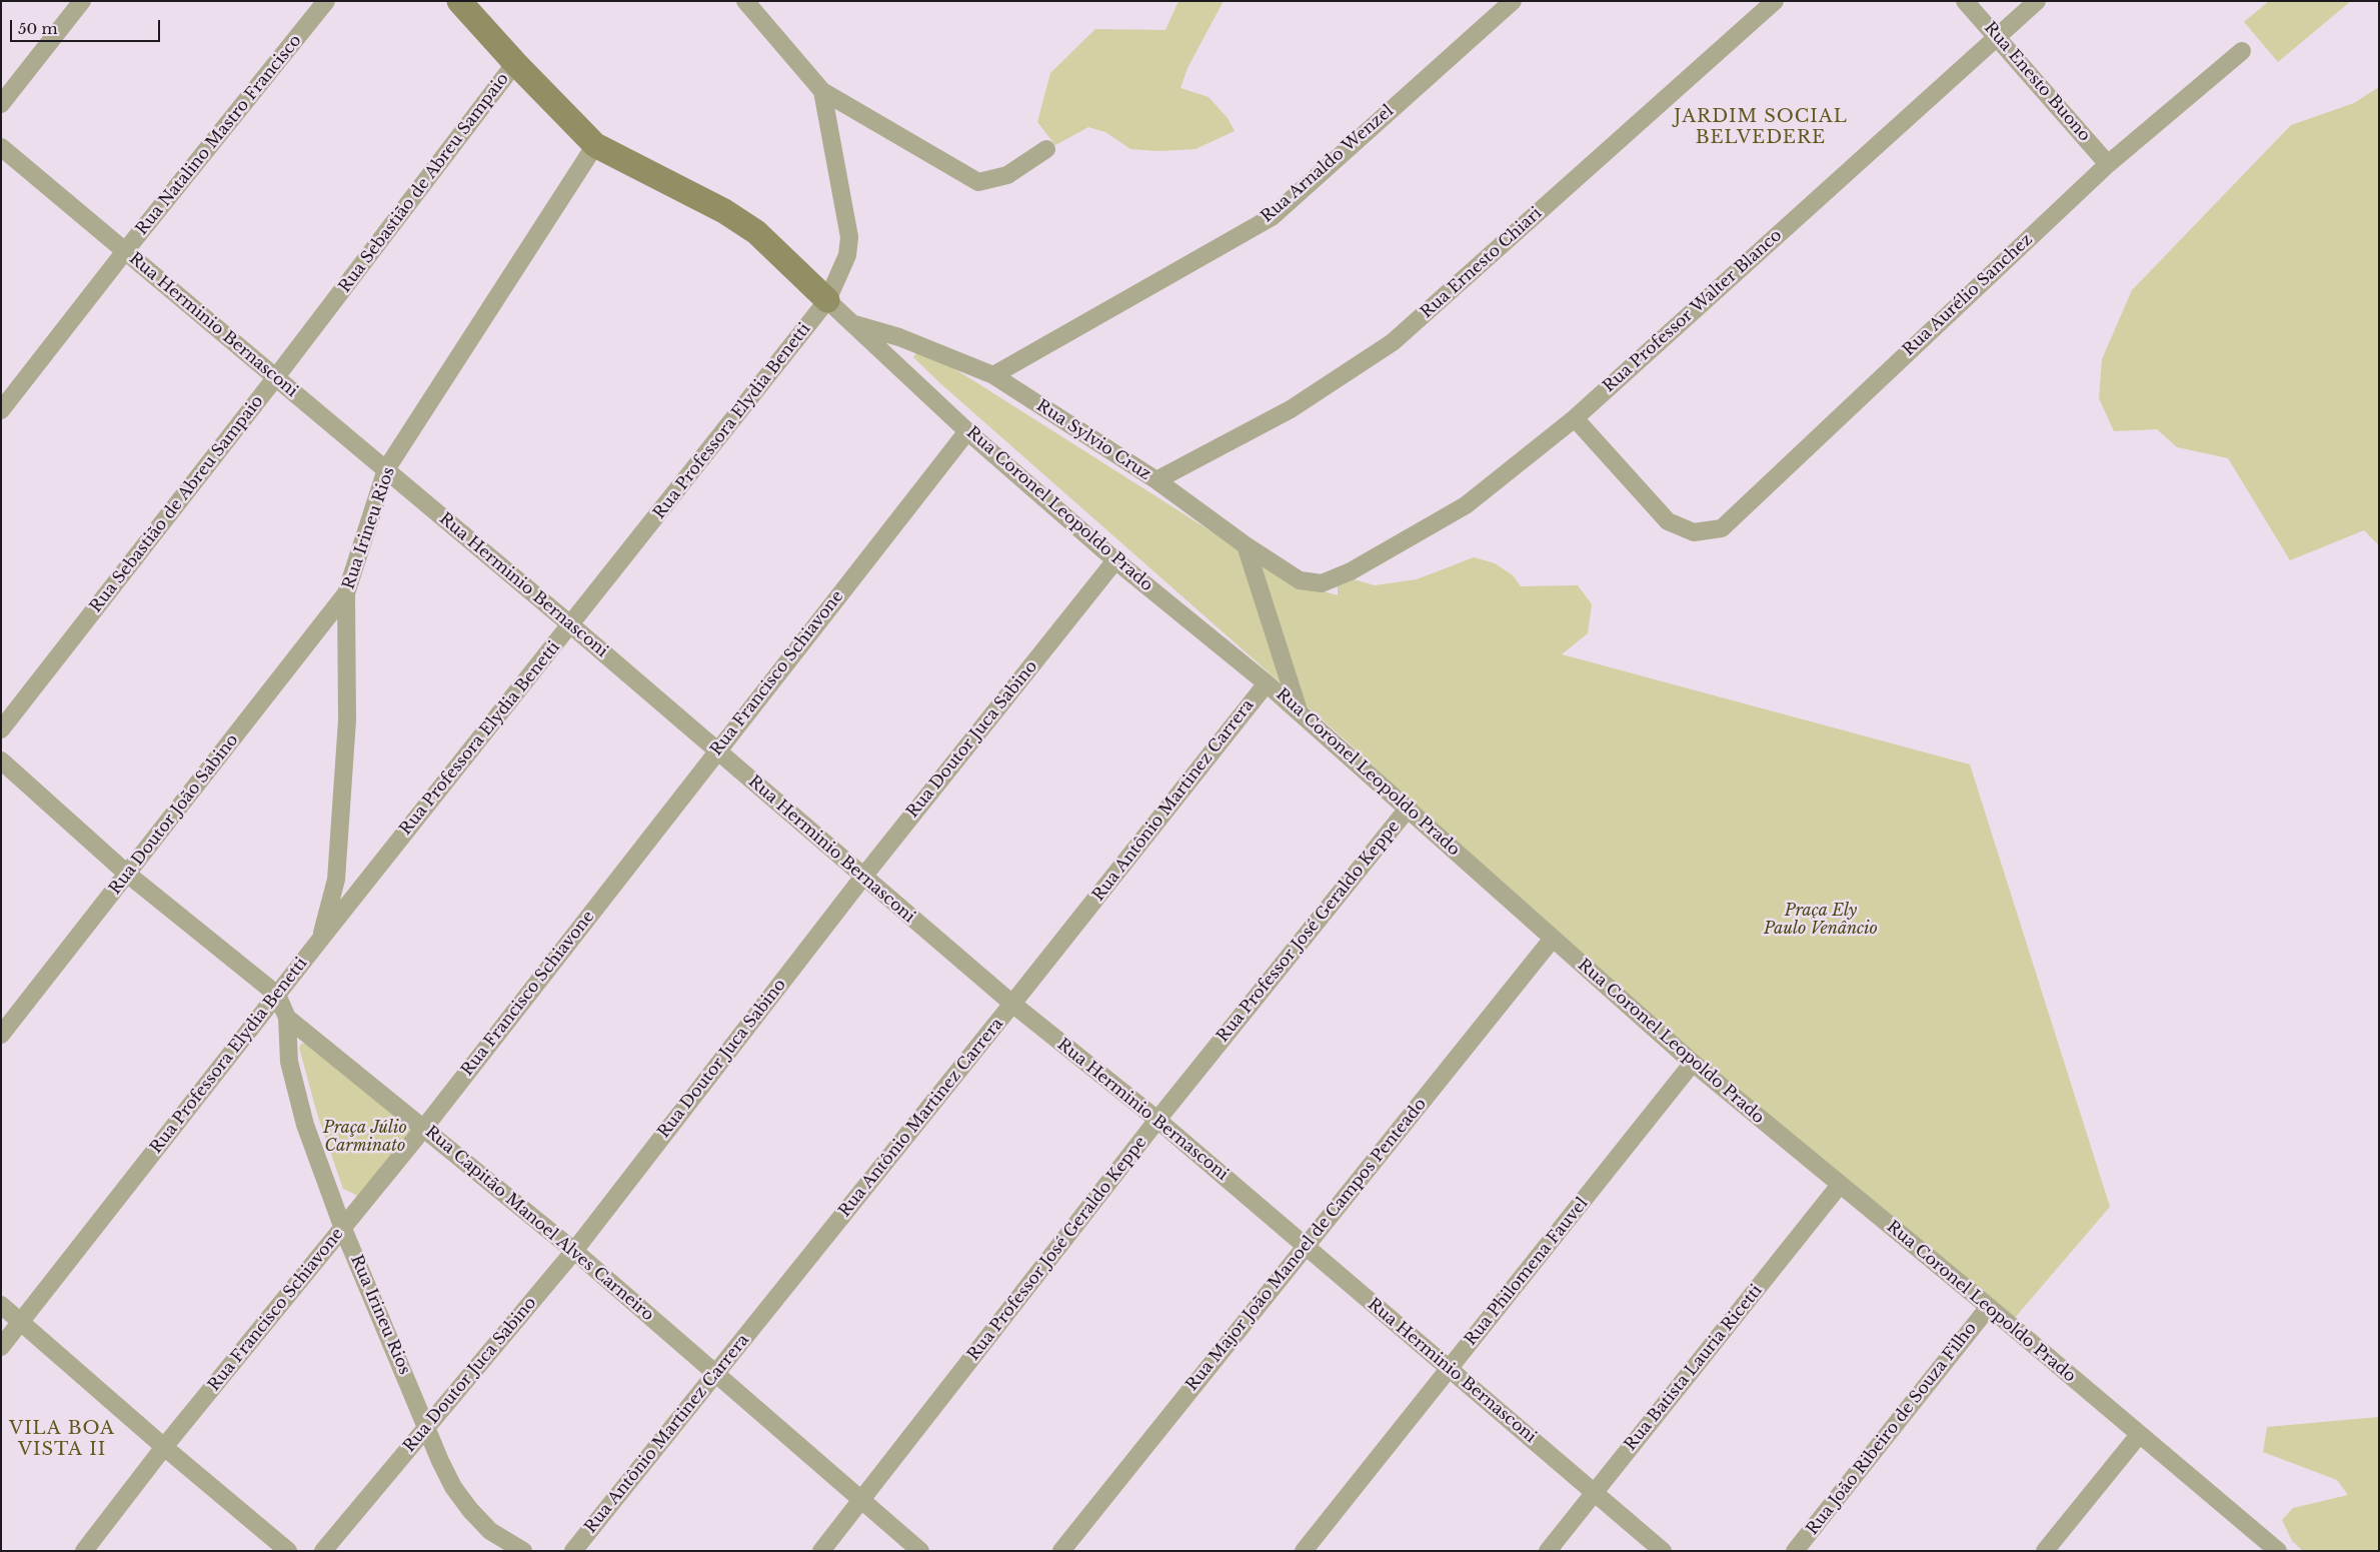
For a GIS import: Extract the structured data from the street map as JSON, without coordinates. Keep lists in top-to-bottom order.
{
  "streets": {
    "street": [
      "Rua Enesto Buono",
      "Rua Natalino Mastro Francisco",
      "Rua Arnaldo Wenzel",
      "Rua Sebastião de Abreu Sampaio",
      "Rua Ernesto Chiari",
      "Rua Aurélio Sanchez",
      "Rua Professor Walter Blanco",
      "Rua Herminio Bernasconi",
      "Rua Professora Elydia Benetti",
      "Rua Sylvio Cruz",
      "Rua Coronel Leopoldo Prado",
      "Rua Irineu Rios",
      "Rua Francisco Schiavone",
      "Rua Doutor Juca Sabino",
      "Rua Antônio Martinez Carrera",
      "Rua Doutor João Sabino",
      "Rua Professor José Geraldo Keppe",
      "Rua Capitão Manoel Alves Carneiro",
      "Rua Major João Manoel de Campos Penteado",
      "Rua Philomena Fauvel",
      "Rua Batista Lauria Ricetti",
      "Rua João Ribeiro de Souza Filho"
    ]
  },
  "crossings": [
    ["Rua Enesto Buono", "Rua Aurélio Sanchez"],
    ["Rua Enesto Buono", "Rua Professor Walter Blanco"],
    ["Rua Natalino Mastro Francisco", "Rua Herminio Bernasconi"],
    ["Rua Arnaldo Wenzel", "Rua Sylvio Cruz"],
    ["Rua Sebastião de Abreu Sampaio", "Rua Herminio Bernasconi"],
    ["Rua Sebastião de Abreu Sampaio", "Rua Coronel Leopoldo Prado"],
    ["Rua Ernesto Chiari", "Rua Sylvio Cruz"],
    ["Rua Aurélio Sanchez", "Rua Professor Walter Blanco"],
    ["Rua Professor Walter Blanco", "Rua Sylvio Cruz"],
    ["Rua Herminio Bernasconi", "Rua Professora Elydia Benetti"],
    ["Rua Herminio Bernasconi", "Rua Irineu Rios"],
    ["Rua Herminio Bernasconi", "Rua Francisco Schiavone"],
    ["Rua Herminio Bernasconi", "Rua Doutor Juca Sabino"],
    ["Rua Herminio Bernasconi", "Rua Antônio Martinez Carrera"],
    ["Rua Herminio Bernasconi", "Rua Professor José Geraldo Keppe"],
    ["Rua Herminio Bernasconi", "Rua Major João Manoel de Campos Penteado"],
    ["Rua Herminio Bernasconi", "Rua Philomena Fauvel"],
    ["Rua Herminio Bernasconi", "Rua Batista Lauria Ricetti"],
    ["Rua Professora Elydia Benetti", "Rua Coronel Leopoldo Prado"],
    ["Rua Professora Elydia Benetti", "Rua Irineu Rios"],
    ["Rua Sylvio Cruz", "Rua Coronel Leopoldo Prado"],
    ["Rua Coronel Leopoldo Prado", "Rua Irineu Rios"],
    ["Rua Coronel Leopoldo Prado", "Rua Francisco Schiavone"],
    ["Rua Coronel Leopoldo Prado", "Rua Doutor Juca Sabino"],
    ["Rua Coronel Leopoldo Prado", "Rua Antônio Martinez Carrera"],
    ["Rua Coronel Leopoldo Prado", "Rua Professor José Geraldo Keppe"],
    ["Rua Coronel Leopoldo Prado", "Rua Major João Manoel de Campos Penteado"],
    ["Rua Coronel Leopoldo Prado", "Rua Philomena Fauvel"],
    ["Rua Coronel Leopoldo Prado", "Rua Batista Lauria Ricetti"],
    ["Rua Coronel Leopoldo Prado", "Rua João Ribeiro de Souza Filho"],
    ["Rua Irineu Rios", "Rua Francisco Schiavone"],
    ["Rua Irineu Rios", "Rua Doutor Juca Sabino"],
    ["Rua Irineu Rios", "Rua Doutor João Sabino"],
    ["Rua Irineu Rios", "Rua Capitão Manoel Alves Carneiro"],
    ["Rua Francisco Schiavone", "Rua Capitão Manoel Alves Carneiro"],
    ["Rua Doutor Juca Sabino", "Rua Capitão Manoel Alves Carneiro"],
    ["Rua Antônio Martinez Carrera", "Rua Capitão Manoel Alves Carneiro"],
    ["Rua Professor José Geraldo Keppe", "Rua Capitão Manoel Alves Carneiro"]
  ],
  "districts": ["JARDIM SOCIAL BELVEDERE", "VILA BOA VISTA II"],
  "parks": ["Praça Ely Paulo Venâncio", "Praça Júlio Carminato"],
  "scale_bar": "50 m"
}
